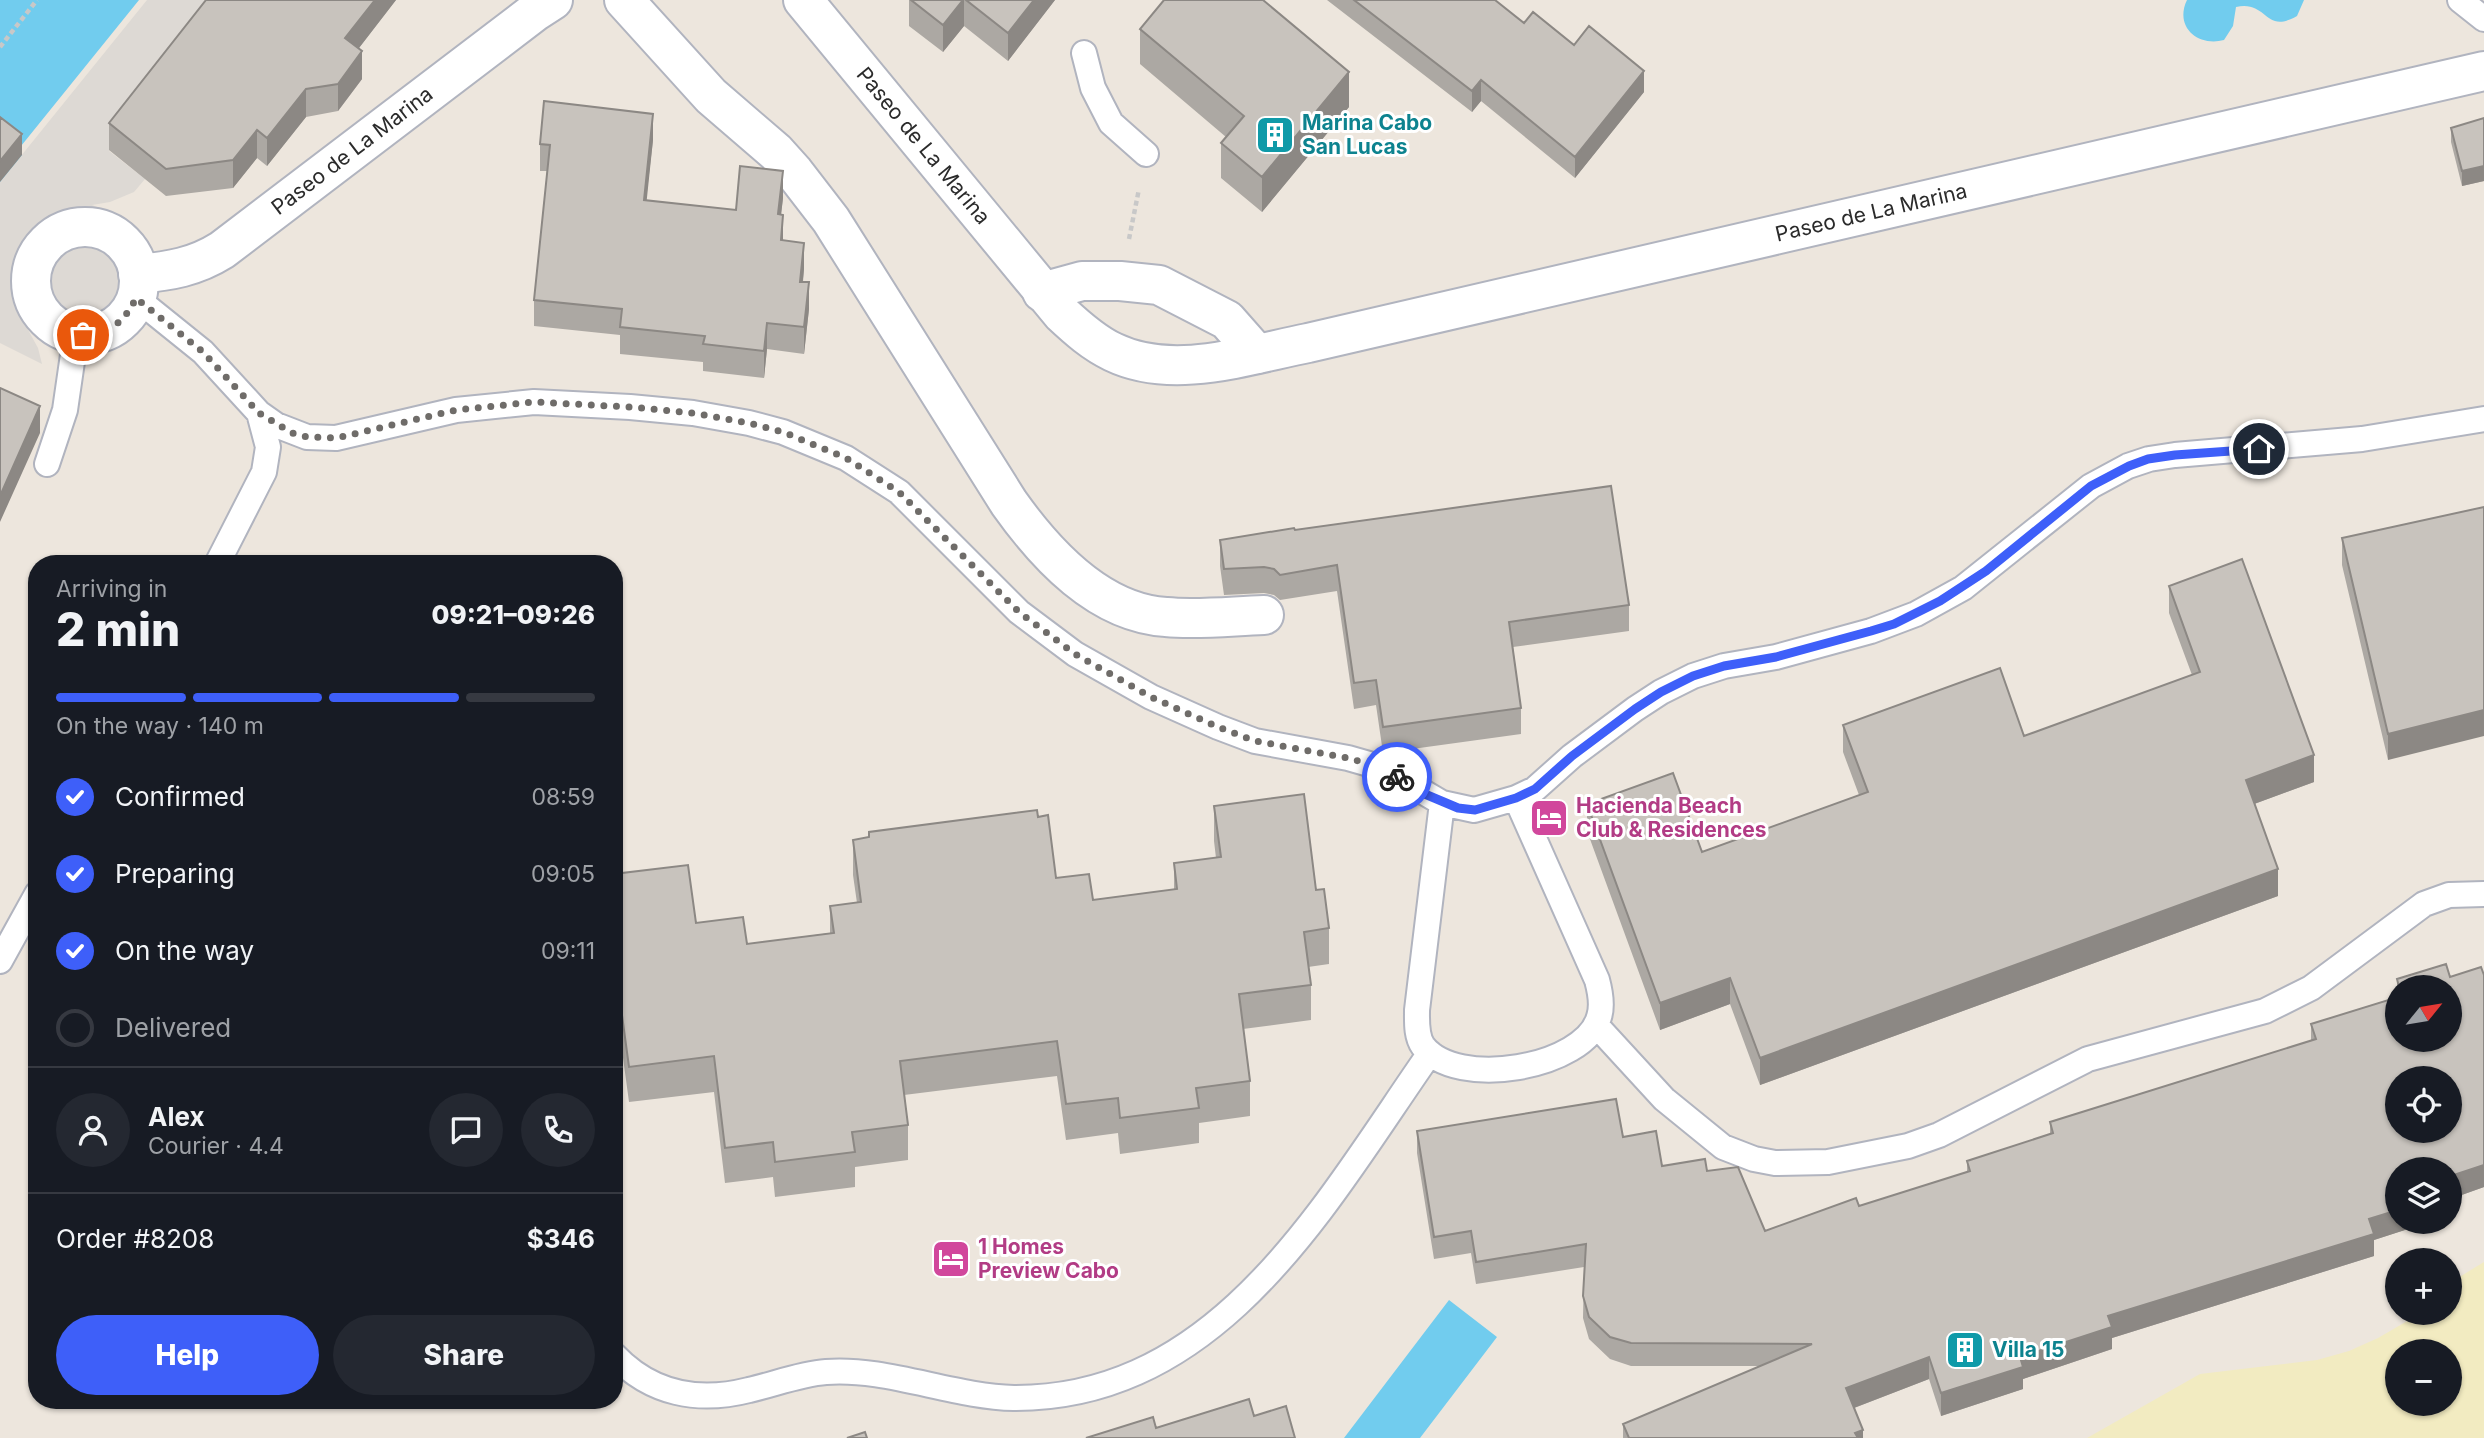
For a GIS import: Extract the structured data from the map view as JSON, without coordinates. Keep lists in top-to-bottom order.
{
  "streets": {
    "street": ["Paseo de La Marina"]
  },
  "places": {
    "building": ["Marina Cabo San Lucas", "Villa 15"],
    "hotel": ["Hacienda Beach Club & Residences", "1 Homes Preview Cabo"]
  },
  "north": "top right",
  "page": {
    "heading": ["2 min", "Arriving in", "09:21–09:26"],
    "panel": [
      "Alex",
      "Courier · 4.4",
      "Order #8208",
      "$346"
    ],
    "bar": "On the way · 140 m",
    "list": [
      ["Confirmed", "08:59"],
      ["Preparing", "09:05"],
      ["On the way", "09:11"],
      "Delivered"
    ],
    "map_buttons": ["+", "−"],
    "buttons": ["Help", "Share"]
  }
}
